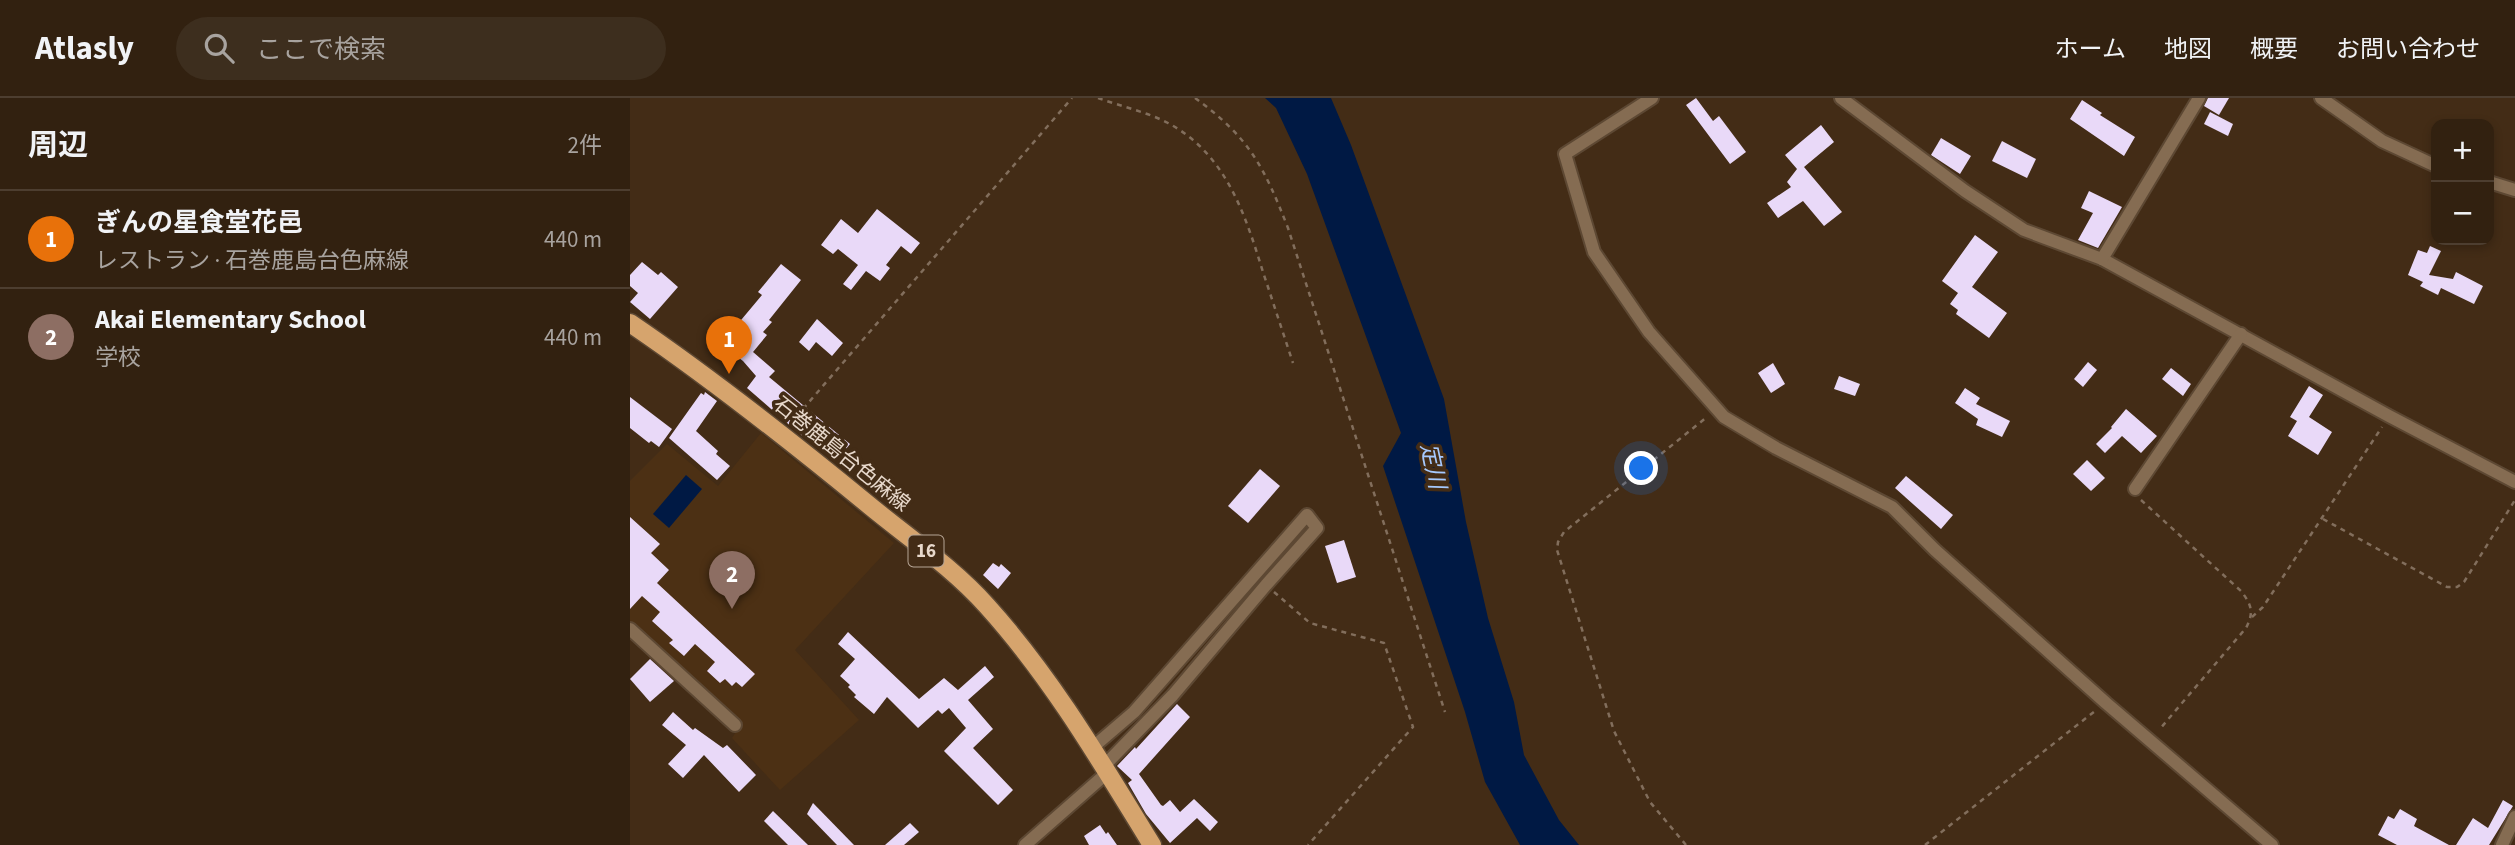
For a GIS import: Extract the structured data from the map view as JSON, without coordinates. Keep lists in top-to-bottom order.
{
  "streets": {
    "main road": ["石巻鹿島台色麻線", "16"]
  },
  "water": ["定川"],
  "page": {
    "header": "Atlasly",
    "search": "ここで検索",
    "nav": [
      "ホーム",
      "地図",
      "概要",
      "お問い合わせ"
    ],
    "heading": ["周辺", "2件"],
    "map_buttons": ["+", "−"],
    "list": [
      {
        "mark": "1",
        "name": "ぎんの星食堂花邑",
        "note": "レストラン · 石巻鹿島台色麻線",
        "value": "440 m"
      },
      {
        "mark": "2",
        "name": "Akai Elementary School",
        "note": "学校",
        "value": "440 m"
      }
    ],
    "pins": ["1", "2"]
  }
}
